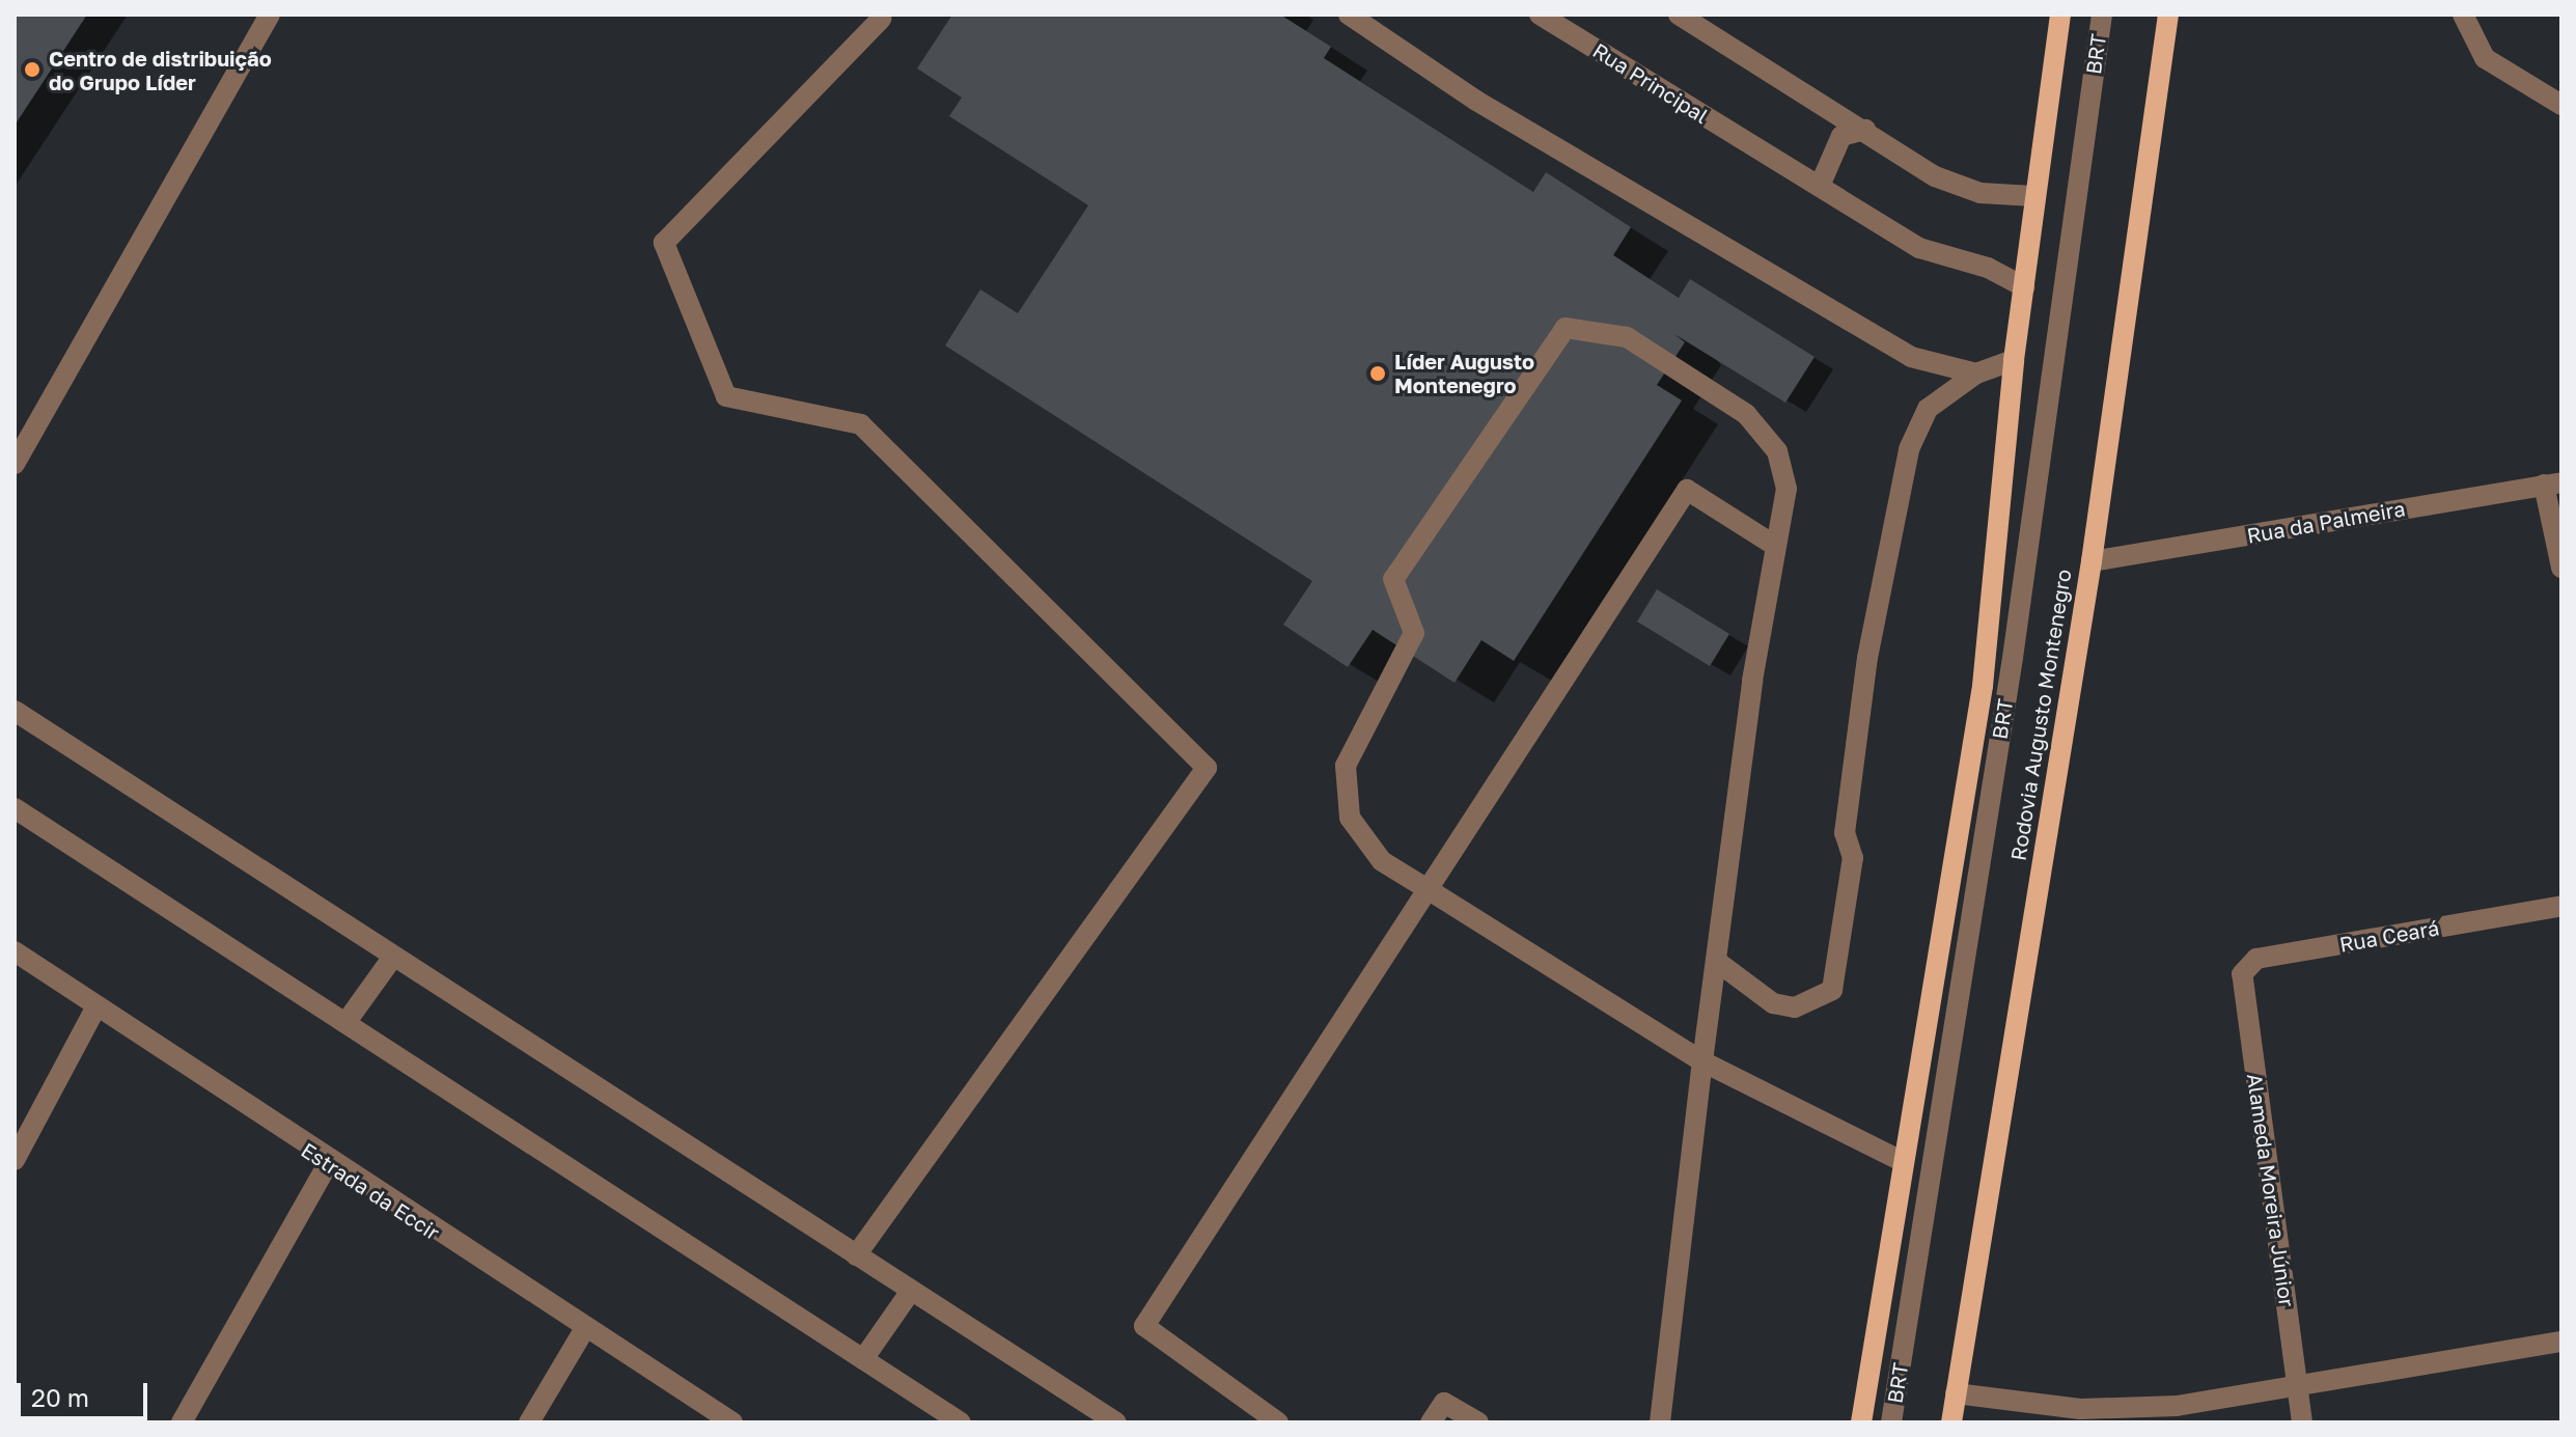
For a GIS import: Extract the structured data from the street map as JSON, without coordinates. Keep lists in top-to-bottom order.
{
  "streets": {
    "main road": ["Rodovia Augusto Montenegro"],
    "street": [
      "BRT",
      "Rua Principal",
      "Rua da Palmeira",
      "Rua Ceará",
      "Alameda Moreira Júnior",
      "Estrada da Eccir"
    ]
  },
  "crossings": [
    ["Rua da Palmeira", "Rodovia Augusto Montenegro"],
    ["Rua Ceará", "Alameda Moreira Júnior"]
  ],
  "places": ["Centro de distribuição do Grupo Líder", "Líder Augusto Montenegro"],
  "scale_bar": "20 m"
}
